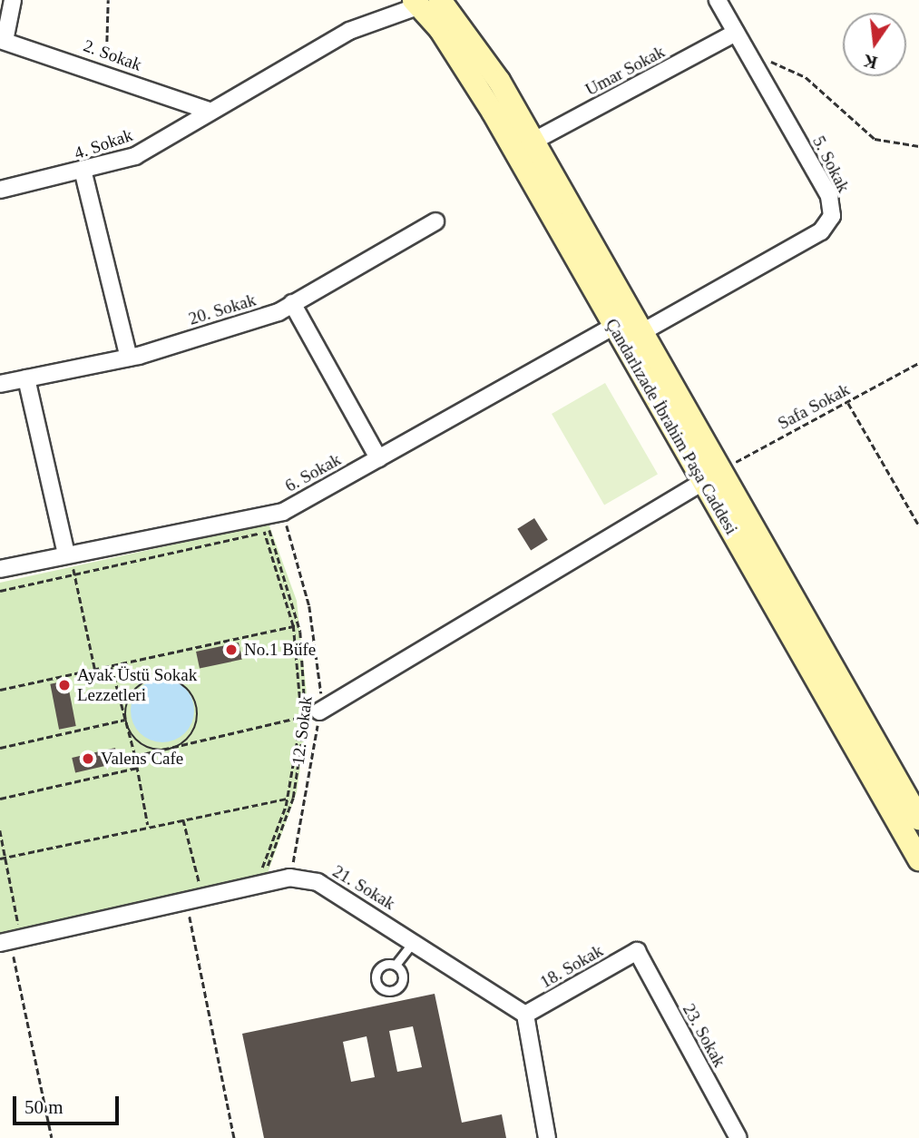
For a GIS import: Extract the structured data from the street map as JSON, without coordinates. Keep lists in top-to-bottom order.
{
  "streets": {
    "main road": ["Çandarlızade İbrahim Paşa Caddesi"],
    "street": [
      "2. Sokak",
      "Umar Sokak",
      "4. Sokak",
      "5. Sokak",
      "20. Sokak",
      "6. Sokak",
      "21. Sokak",
      "18. Sokak",
      "23. Sokak"
    ],
    "path": ["Safa Sokak", "12. Sokak"]
  },
  "crossings": [
    ["2. Sokak", "4. Sokak"],
    ["Umar Sokak", "5. Sokak"],
    ["Umar Sokak", "Çandarlızade İbrahim Paşa Caddesi"],
    ["4. Sokak", "Çandarlızade İbrahim Paşa Caddesi"],
    ["5. Sokak", "Çandarlızade İbrahim Paşa Caddesi"],
    ["Safa Sokak", "Çandarlızade İbrahim Paşa Caddesi"],
    ["Çandarlızade İbrahim Paşa Caddesi", "6. Sokak"],
    ["6. Sokak", "12. Sokak"],
    ["12. Sokak", "21. Sokak"],
    ["21. Sokak", "18. Sokak"],
    ["18. Sokak", "23. Sokak"]
  ],
  "places": ["No.1 Büfe", "Ayak Üstü Sokak Lezzetleri", "Valens Cafe"],
  "scale_bar": "50 m",
  "north": "bottom"
}
